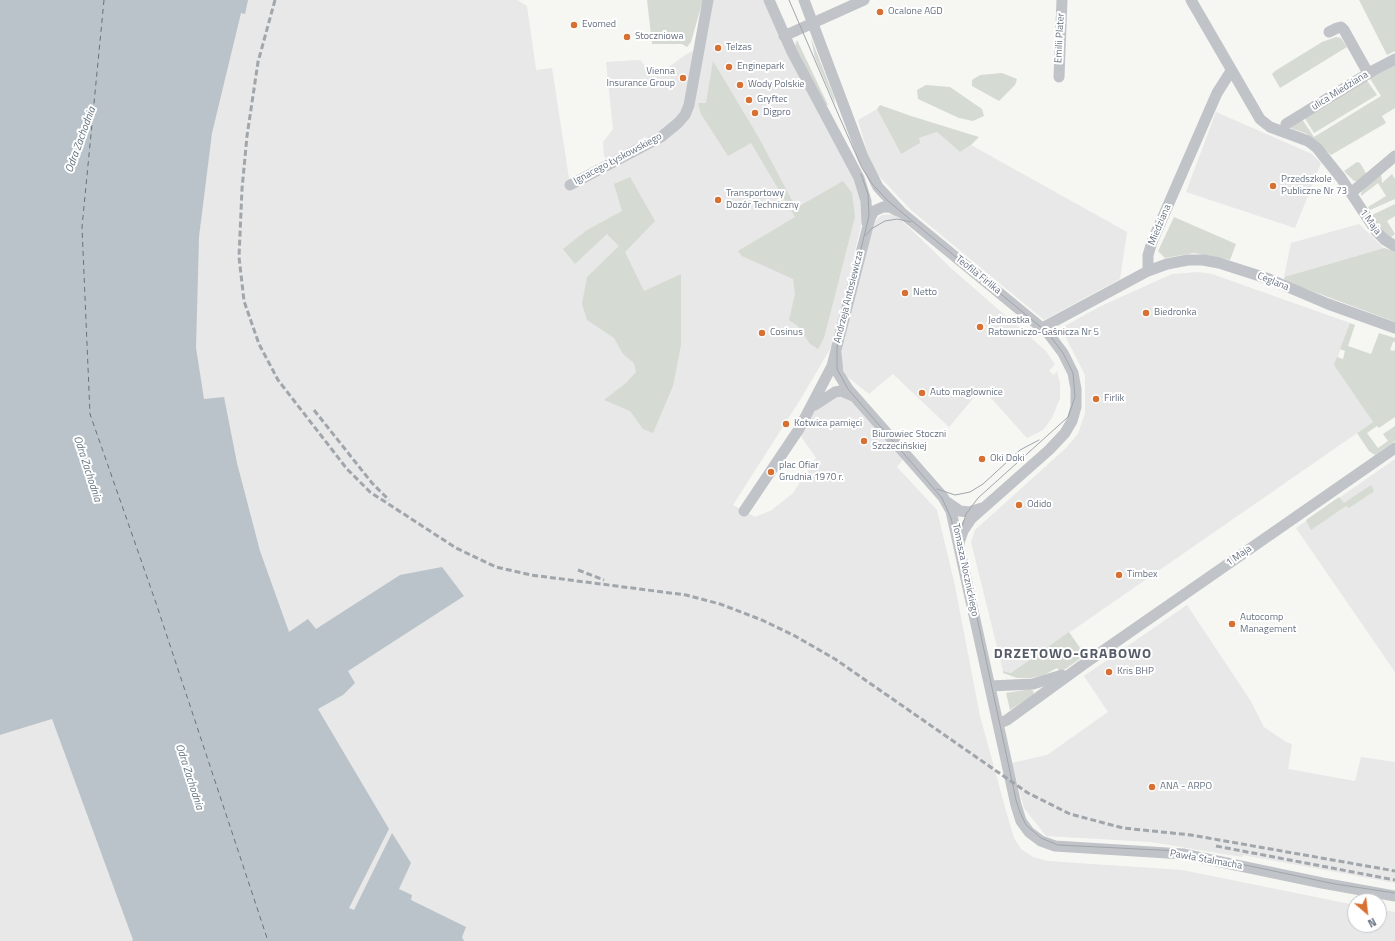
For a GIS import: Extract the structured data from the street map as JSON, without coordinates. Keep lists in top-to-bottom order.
{
  "streets": {
    "street": [
      "Emilii Plater",
      "ulica Miedziana",
      "Ignacego Łyskowskiego",
      "1 Maja",
      "Miedziana",
      "Teofila Firlika",
      "Ceglana",
      "Andrzeja Antosiewicza",
      "Tomasza Nocznickiego",
      "Pawła Stalmacha"
    ]
  },
  "crossings": [
    ["1 Maja", "Tomasza Nocznickiego"],
    ["Miedziana", "Ceglana"],
    ["Teofila Firlika", "Andrzeja Antosiewicza"],
    ["Teofila Firlika", "Tomasza Nocznickiego"],
    ["Andrzeja Antosiewicza", "Tomasza Nocznickiego"],
    ["Tomasza Nocznickiego", "Pawła Stalmacha"]
  ],
  "districts": ["DRZETOWO-GRABOWO"],
  "water": ["Odra Zachodnia"],
  "places": [
    "Ocalone AGD",
    "Evomed",
    "Stoczniowa",
    "Telzas",
    "Enginepark",
    "Vienna Insurance Group",
    "Wody Polskie",
    "Gryftec",
    "Digpro",
    "Przedszkole Publiczne Nr 73",
    "Transportowy Dozór Techniczny",
    "Netto",
    "Biedronka",
    "Jednostka Ratowniczo-Gaśnicza Nr 5",
    "Cosinus",
    "Auto maglownice",
    "Firlik",
    "Kotwica pamięci",
    "Biurowiec Stoczni Szczecińskiej",
    "Oki Doki",
    "plac Ofiar Grudnia 1970 r.",
    "Odido",
    "Timbex",
    "Autocomp Management",
    "Kris BHP",
    "ANA - ARPO"
  ],
  "north": "bottom right"
}
